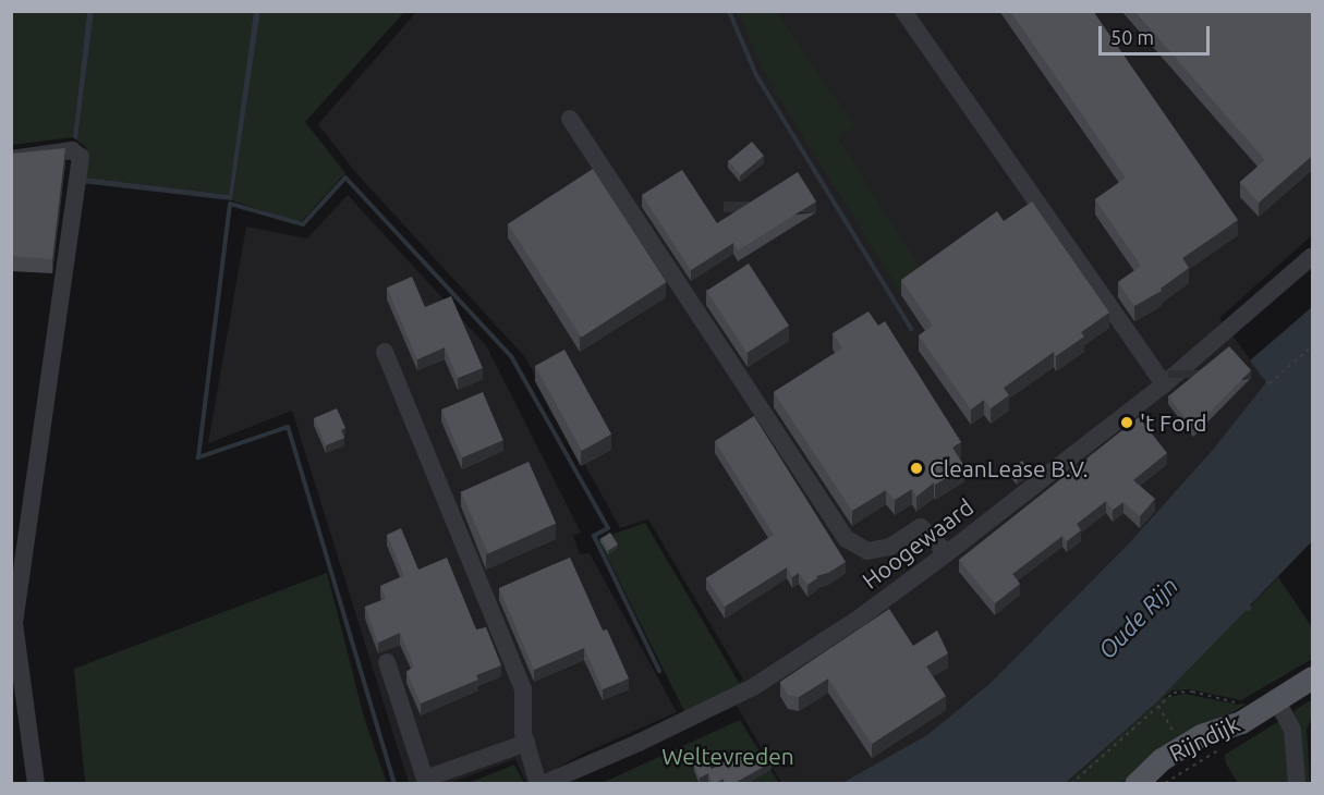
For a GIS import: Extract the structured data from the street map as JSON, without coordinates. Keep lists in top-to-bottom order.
{
  "streets": {
    "main road": ["Rijndijk"],
    "street": ["Hoogewaard"]
  },
  "water": ["Oude Rijn"],
  "parks": ["Weltevreden"],
  "places": ["'t Ford", "CleanLease B.V."],
  "scale_bar": "50 m"
}
